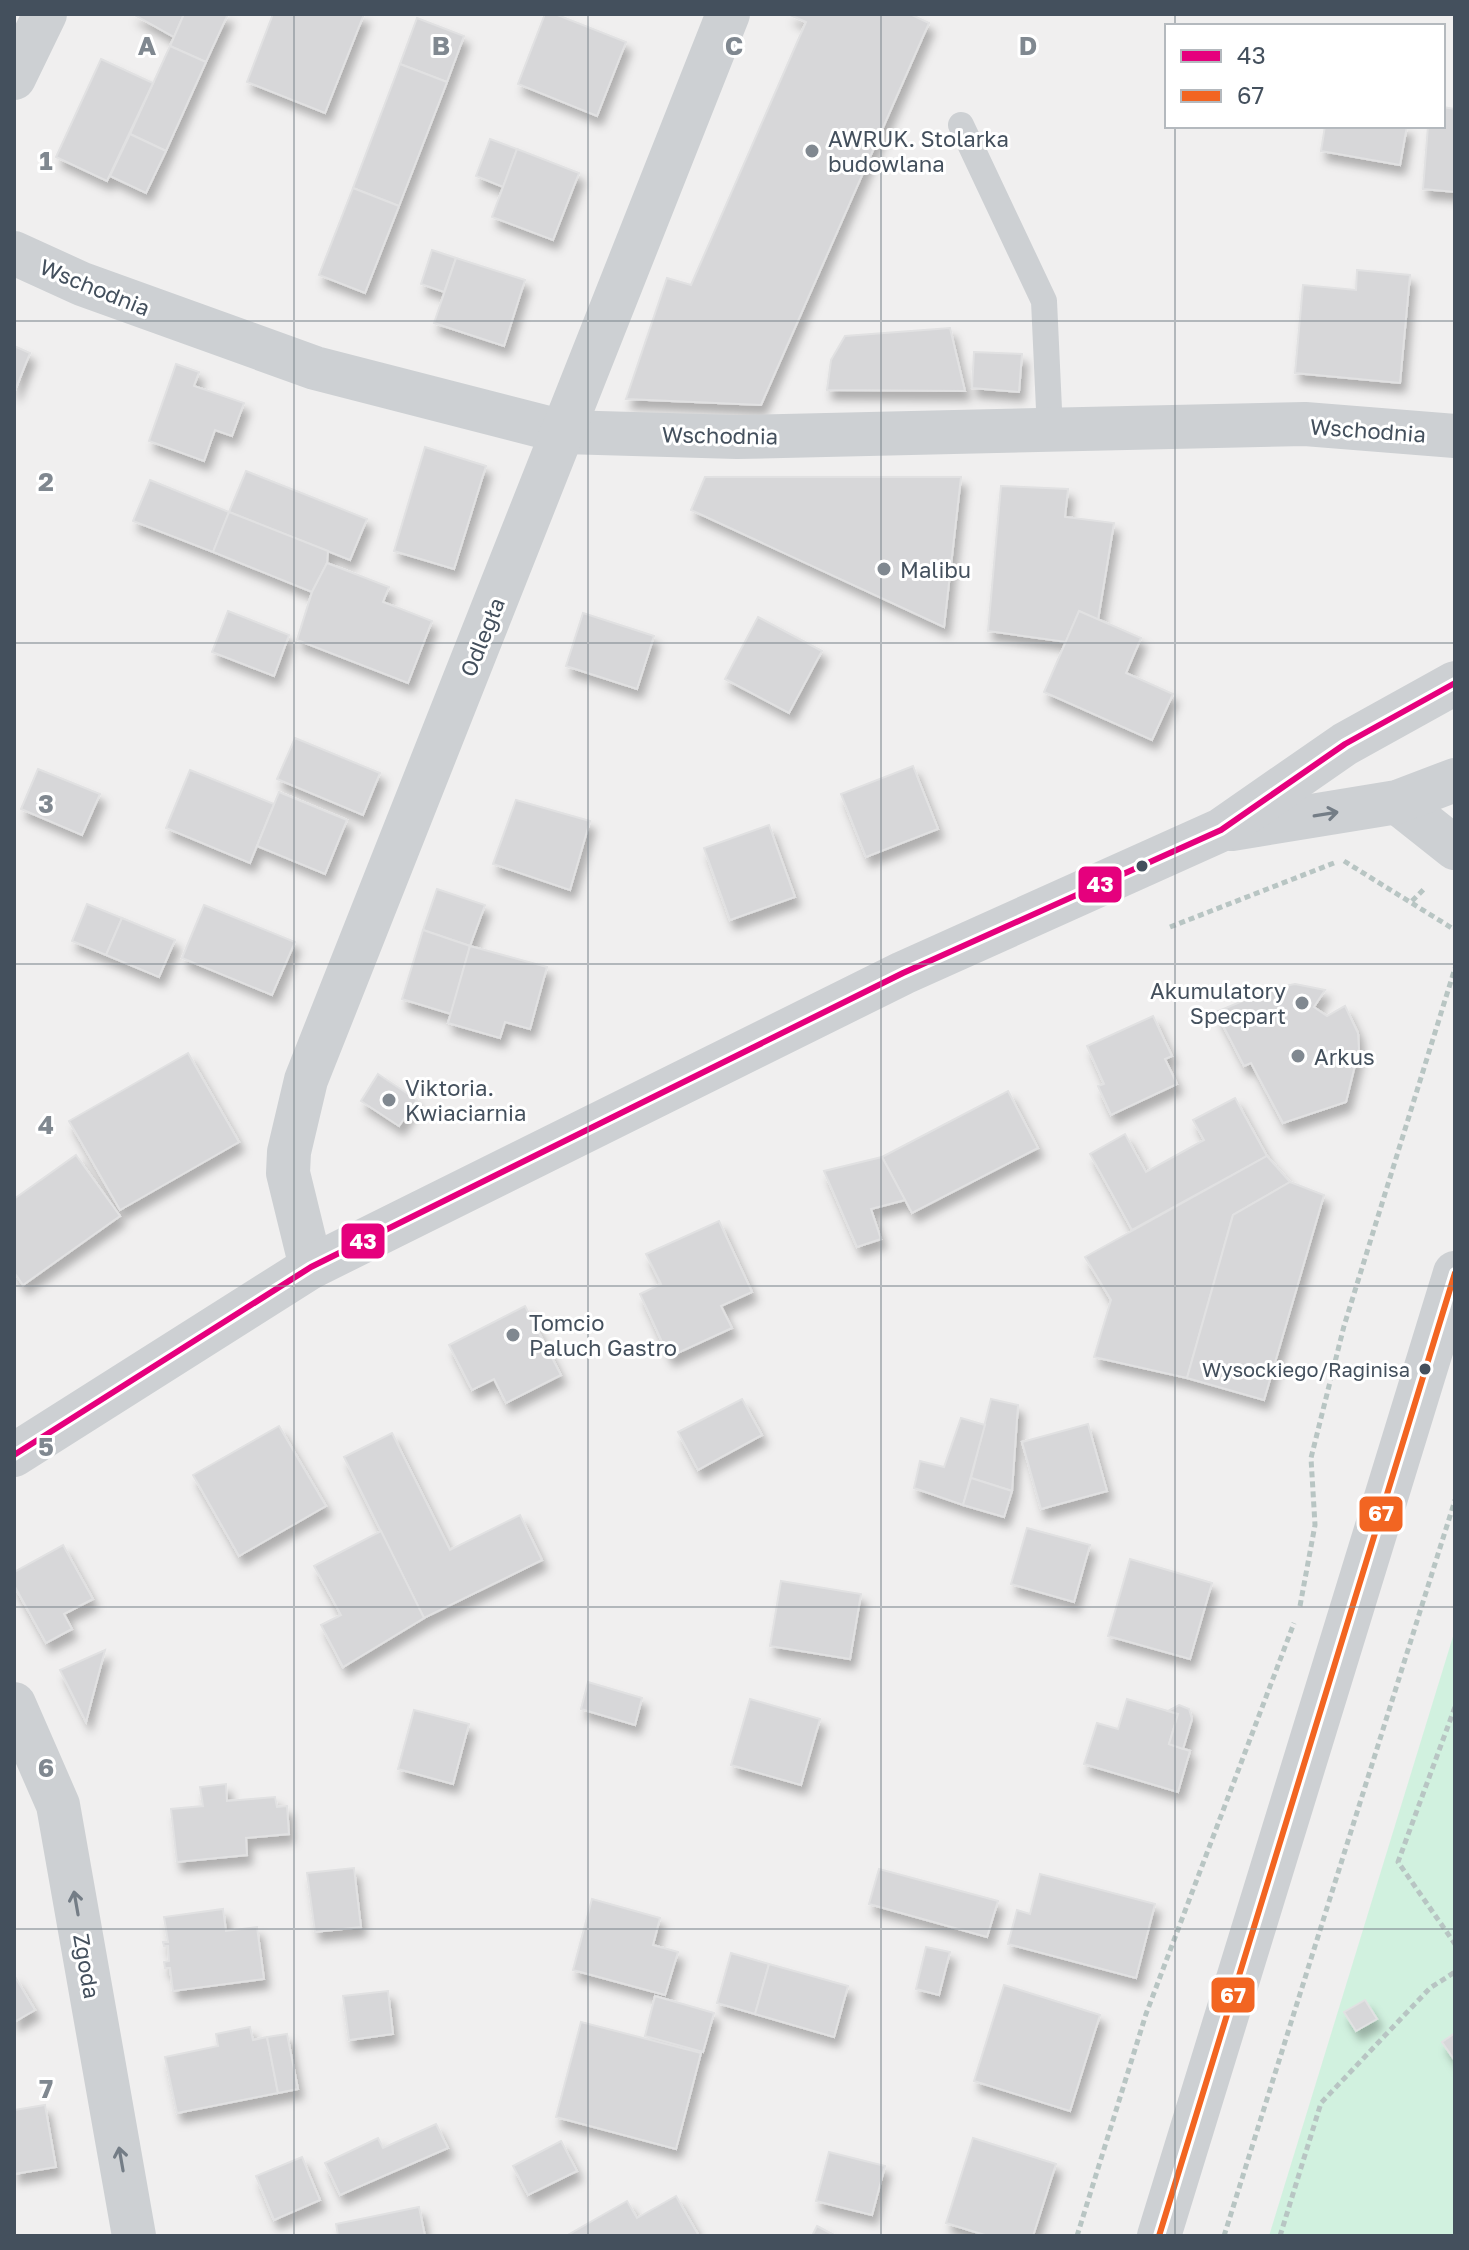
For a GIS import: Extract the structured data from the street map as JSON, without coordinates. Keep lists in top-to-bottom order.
{
  "streets": {
    "street": ["Wschodnia", "Odległa", "Zgoda"]
  },
  "crossings": [
    ["Wschodnia", "Odległa"]
  ],
  "one_way": ["Zgoda"],
  "places": [
    "AWRUK. Stolarka budowlana",
    "Malibu",
    "Akumulatory Specpart",
    "Arkus",
    "Viktoria. Kwiaciarnia",
    "Tomcio Paluch Gastro",
    "Wysockiego/Raginisa"
  ],
  "lines": ["transit line 43", "transit line 67"],
  "legend": ["43", "67"],
  "grid": {
    "columns": [
      "A",
      "B",
      "C",
      "D"
    ],
    "rows": [
      "1",
      "2",
      "3",
      "4",
      "5",
      "6",
      "7"
    ]
  }
}
